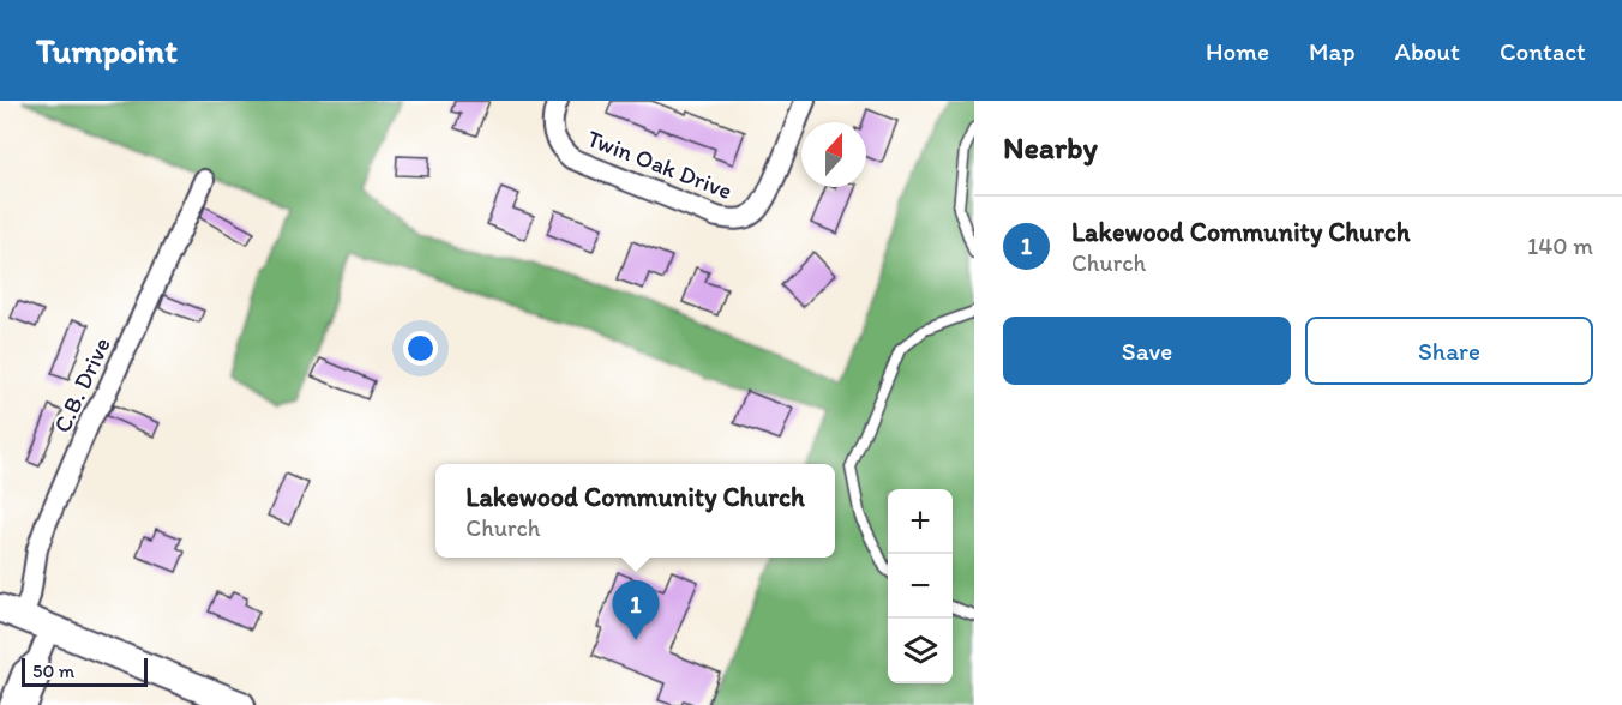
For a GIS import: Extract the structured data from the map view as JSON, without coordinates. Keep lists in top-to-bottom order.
{
  "streets": {
    "street": ["Twin Oak Drive", "C.B. Drive"]
  },
  "scale_bar": "50 m",
  "north": "top",
  "page": {
    "header": "Turnpoint",
    "nav": [
      "Home",
      "Map",
      "About",
      "Contact"
    ],
    "heading": "Nearby",
    "list": [
      {
        "mark": "1",
        "name": "Lakewood Community Church",
        "note": "Church",
        "value": "140 m"
      }
    ],
    "buttons": ["Save", "Share"],
    "popup": ["Lakewood Community Church", "Church"],
    "map_buttons": ["+", "−"],
    "pins": "1",
    "scale": "50 m"
  }
}
